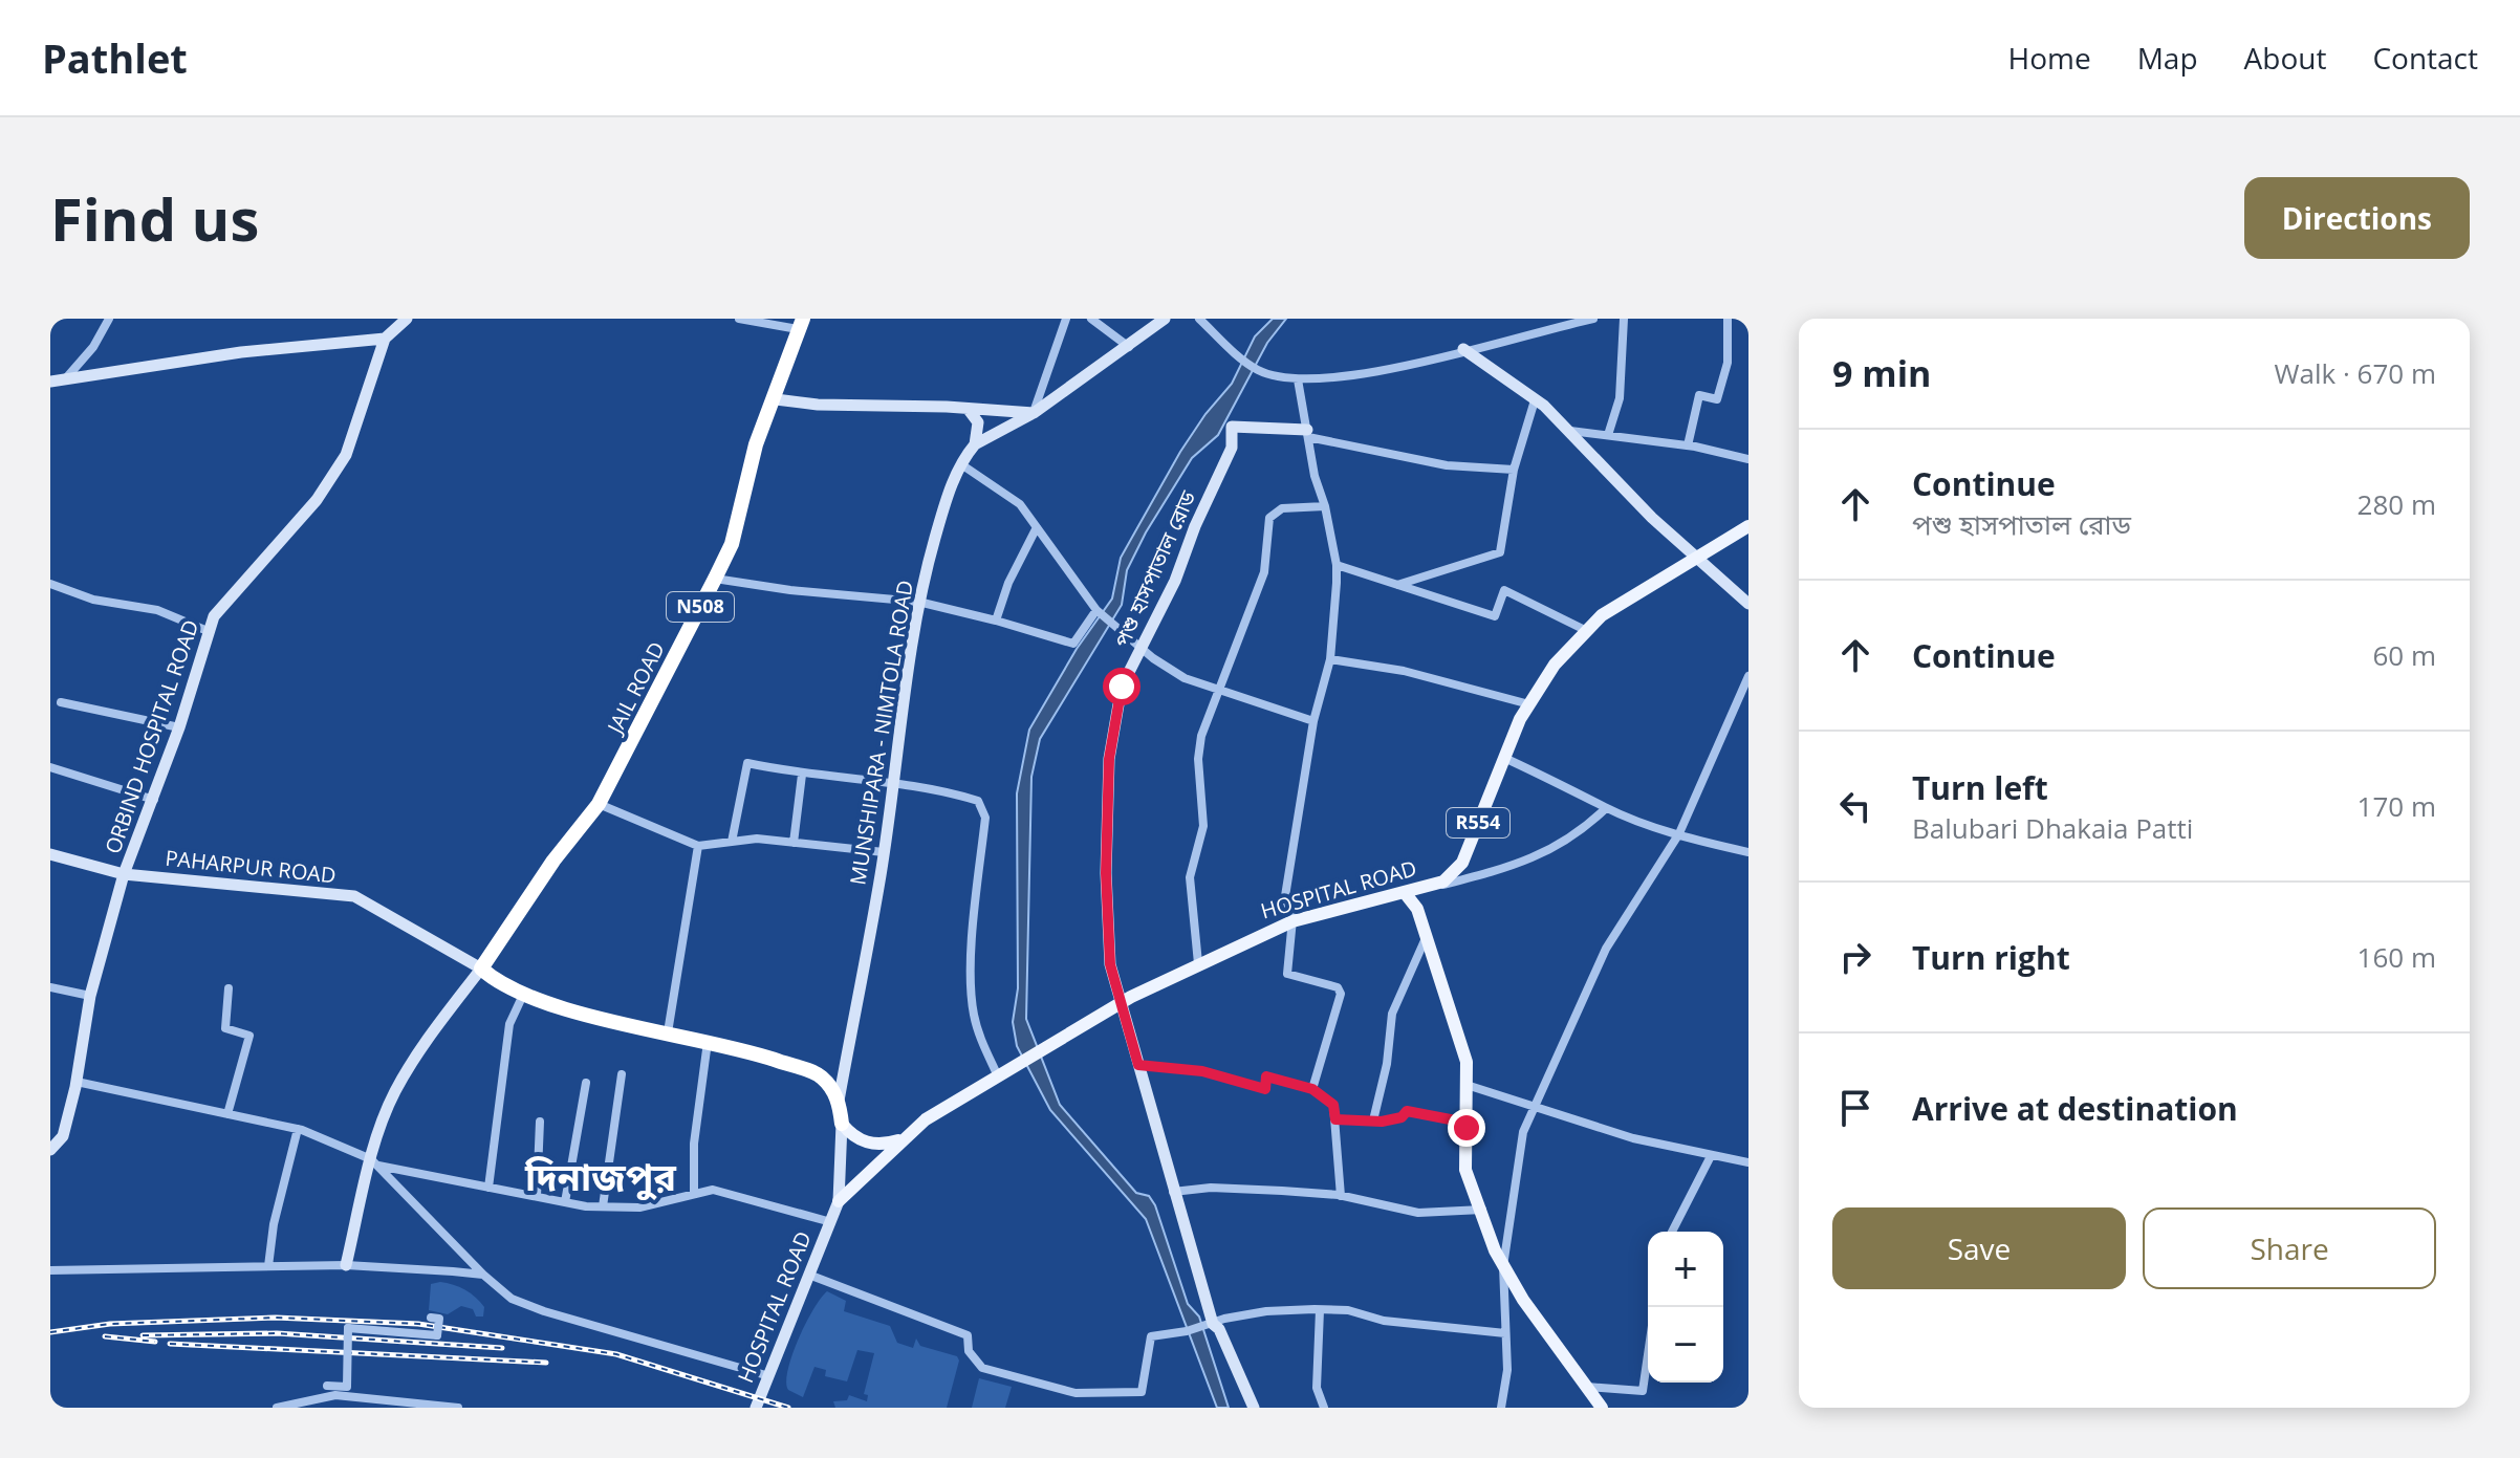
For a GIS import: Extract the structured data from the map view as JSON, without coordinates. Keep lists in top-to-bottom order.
{
  "streets": {
    "highway": ["N508", "JAIL ROAD"],
    "main road": ["R554", "HOSPITAL ROAD"],
    "street": [
      "পশু হাসপাতাল রোড",
      "MUNSHIPARA - NIMTOLA ROAD",
      "ORBIND HOSPITAL ROAD",
      "PAHARPUR ROAD"
    ]
  },
  "crossings": [
    ["পশু হাসপাতাল রোড", "HOSPITAL ROAD"],
    ["N508", "JAIL ROAD"],
    ["JAIL ROAD", "PAHARPUR ROAD"],
    ["ORBIND HOSPITAL ROAD", "PAHARPUR ROAD"],
    ["R554", "HOSPITAL ROAD"]
  ],
  "districts": ["দিনাজপুর"],
  "page": {
    "header": "Pathlet",
    "nav": [
      "Home",
      "Map",
      "About",
      "Contact"
    ],
    "buttons": [
      "Directions",
      ["Save", "Share"]
    ],
    "title": "Find us",
    "heading": ["9 min", "Walk · 670 m"],
    "list": [
      ["Continue", "পশু হাসপাতাল রোড", "280 m"],
      ["Continue", "60 m"],
      ["Turn left", "Balubari Dhakaia Patti", "170 m"],
      ["Turn right", "160 m"],
      "Arrive at destination"
    ],
    "map_buttons": ["+", "−"]
  }
}
